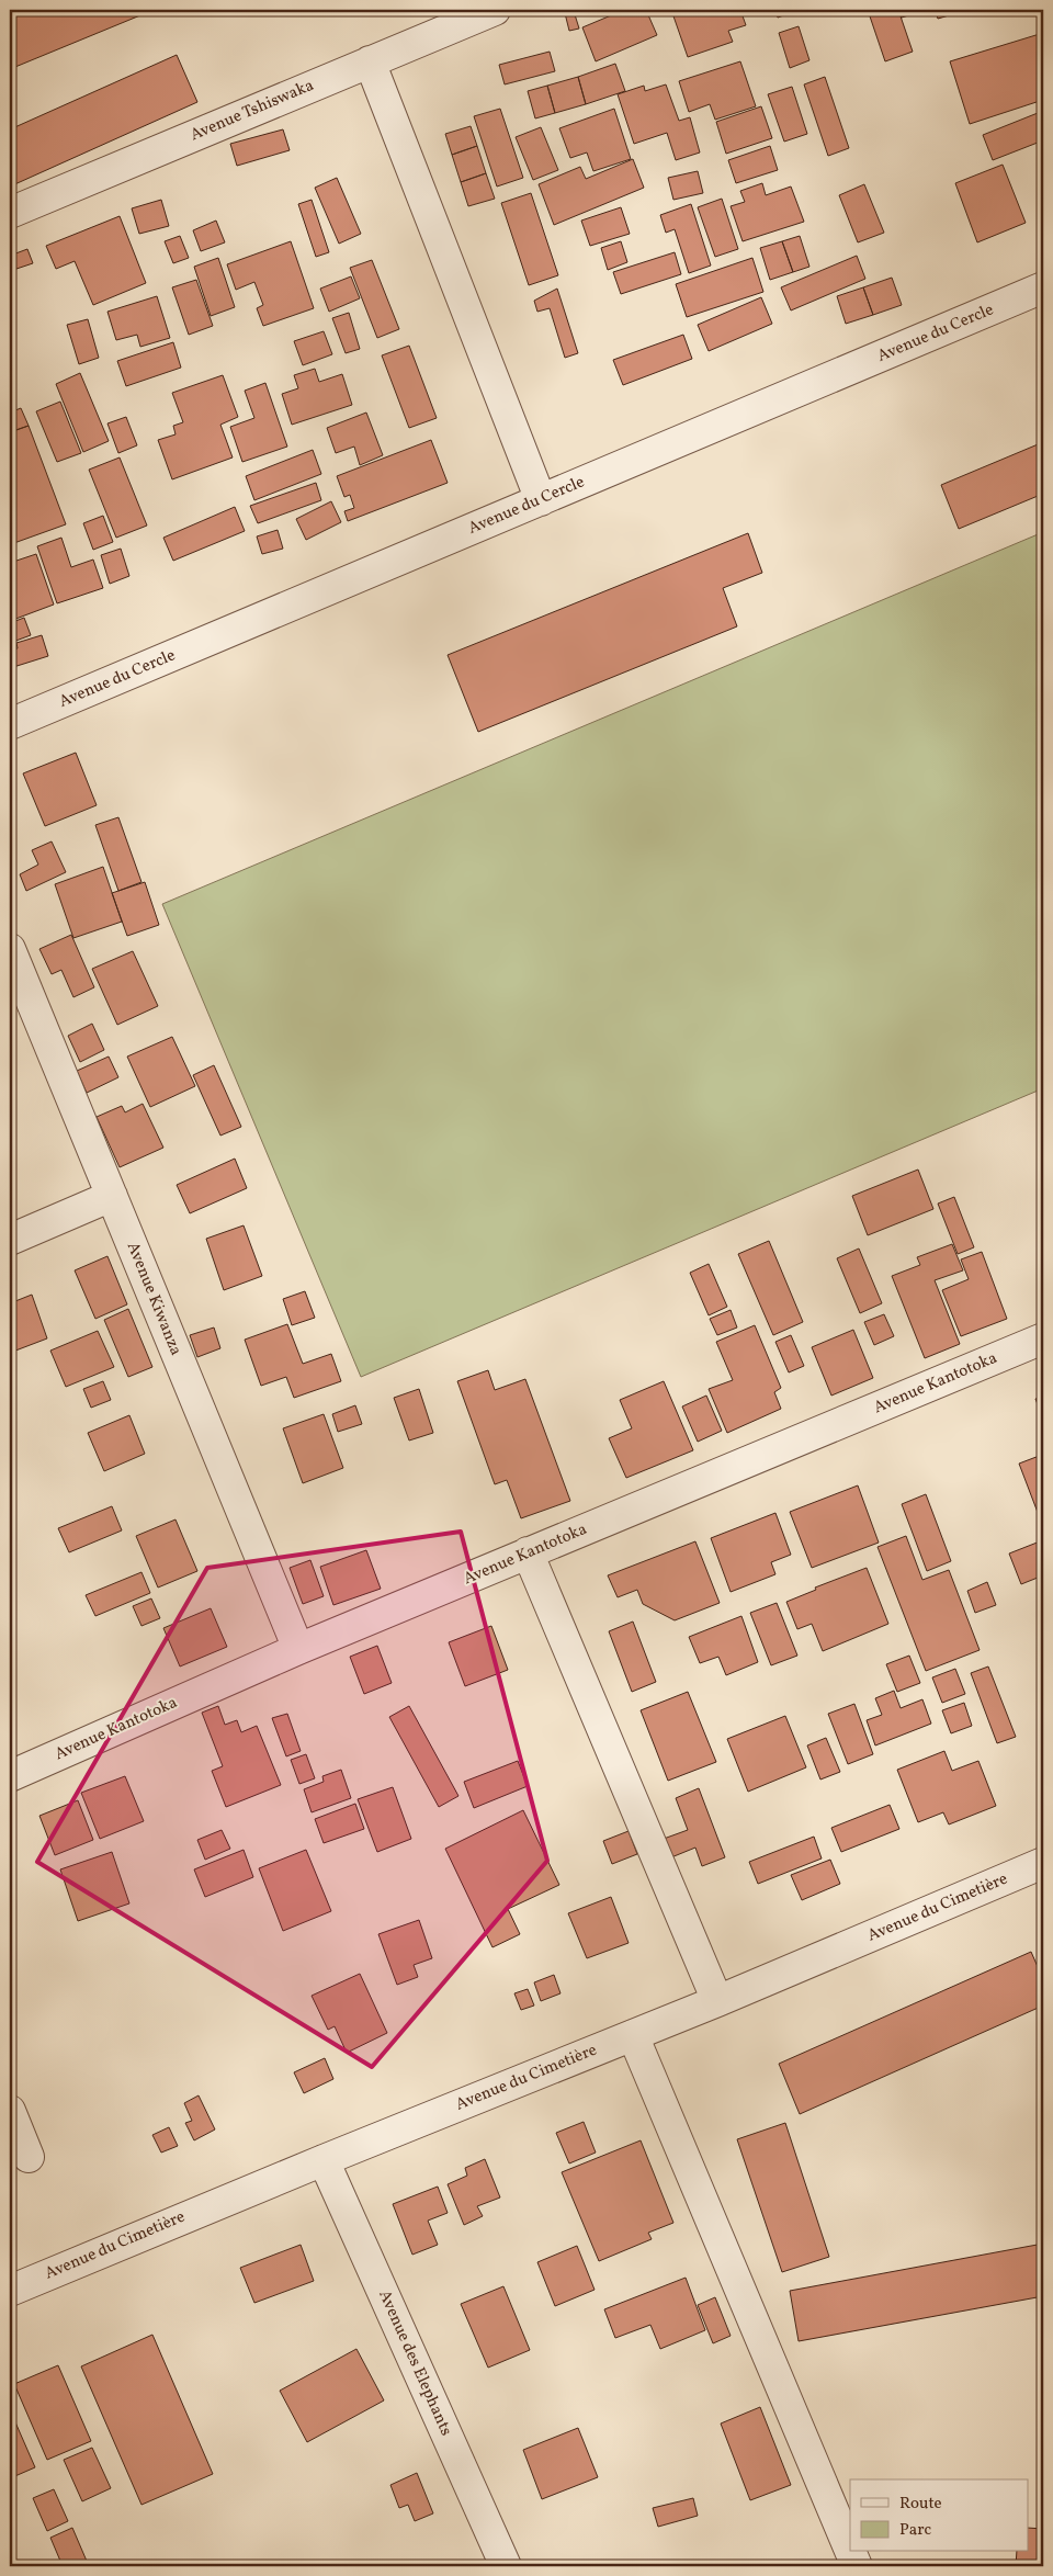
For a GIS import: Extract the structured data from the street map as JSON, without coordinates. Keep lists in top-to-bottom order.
{
  "streets": {
    "street": [
      "Avenue Tshiswaka",
      "Avenue du Cercle",
      "Avenue Kiwanza",
      "Avenue Kantotoka",
      "Avenue du Cimetière",
      "Avenue des Elephants"
    ]
  },
  "crossings": [
    ["Avenue Kiwanza", "Avenue Kantotoka"],
    ["Avenue du Cimetière", "Avenue des Elephants"]
  ],
  "legend": ["Route", "Parc"]
}
